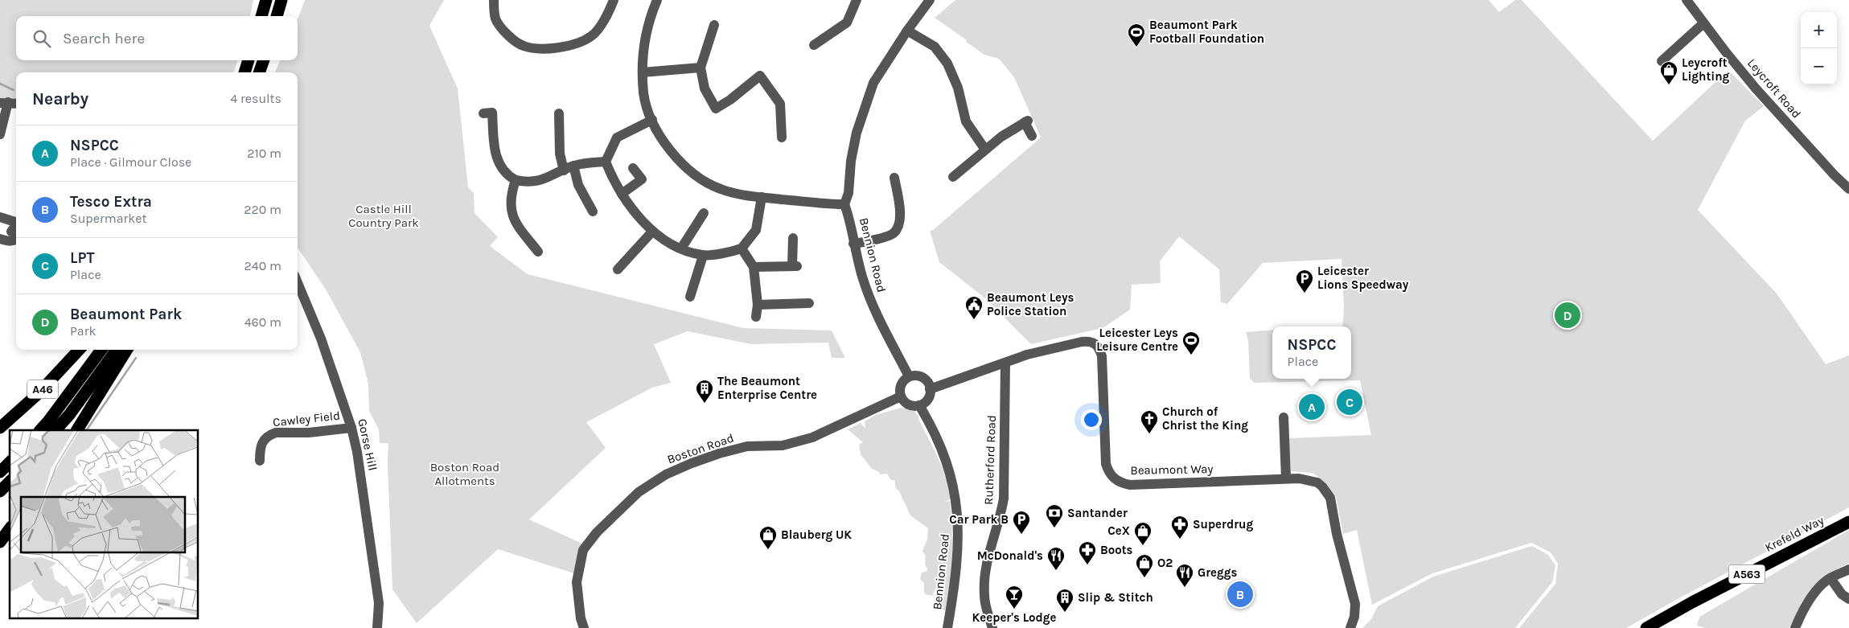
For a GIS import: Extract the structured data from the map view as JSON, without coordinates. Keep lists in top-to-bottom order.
{
  "streets": {
    "highway": ["A46", "Krefeld Way", "A563"],
    "street": [
      "Leycroft Road",
      "Bennion Road",
      "Cawley Field",
      "Gorse Hill",
      "Boston Road",
      "Rutherford Road",
      "Beaumont Way"
    ]
  },
  "crossings": [
    ["Bennion Road", "Boston Road"],
    ["Bennion Road", "Beaumont Way"],
    ["Cawley Field", "Gorse Hill"],
    ["Boston Road", "Beaumont Way"],
    ["Rutherford Road", "Beaumont Way"]
  ],
  "parks": ["Castle Hill Country Park", "Boston Road Allotments"],
  "places": {
    "sports": ["Beaumont Park Football Foundation", "Leicester Leys Leisure Centre"],
    "shop": [
      "Leycroft Lighting",
      "CeX",
      "Blauberg UK",
      "O2"
    ],
    "parking": ["Leicester Lions Speedway", "Car Park B"],
    "public building": ["Beaumont Leys Police Station"],
    "building": ["The Beaumont Enterprise Centre", "Slip & Stitch"],
    "church": ["Church of Christ the King"],
    "bank": ["Santander"],
    "pharmacy": ["Superdrug", "Boots"],
    "restaurant": ["McDonald's", "Greggs"],
    "bar": ["Keeper's Lodge"]
  },
  "page": {
    "map_buttons": ["+", "−"],
    "search": "Search here",
    "heading": ["Nearby", "4 results"],
    "list": [
      {
        "mark": "A",
        "name": "NSPCC",
        "note": "Place · Gilmour Close",
        "value": "210 m"
      },
      {
        "mark": "B",
        "name": "Tesco Extra",
        "note": "Supermarket",
        "value": "220 m"
      },
      {
        "mark": "C",
        "name": "LPT",
        "note": "Place",
        "value": "240 m"
      },
      {
        "mark": "D",
        "name": "Beaumont Park",
        "note": "Park",
        "value": "460 m"
      }
    ],
    "pins": [
      "D",
      "C",
      "A",
      "B"
    ],
    "popup": ["NSPCC", "Place"]
  }
}
